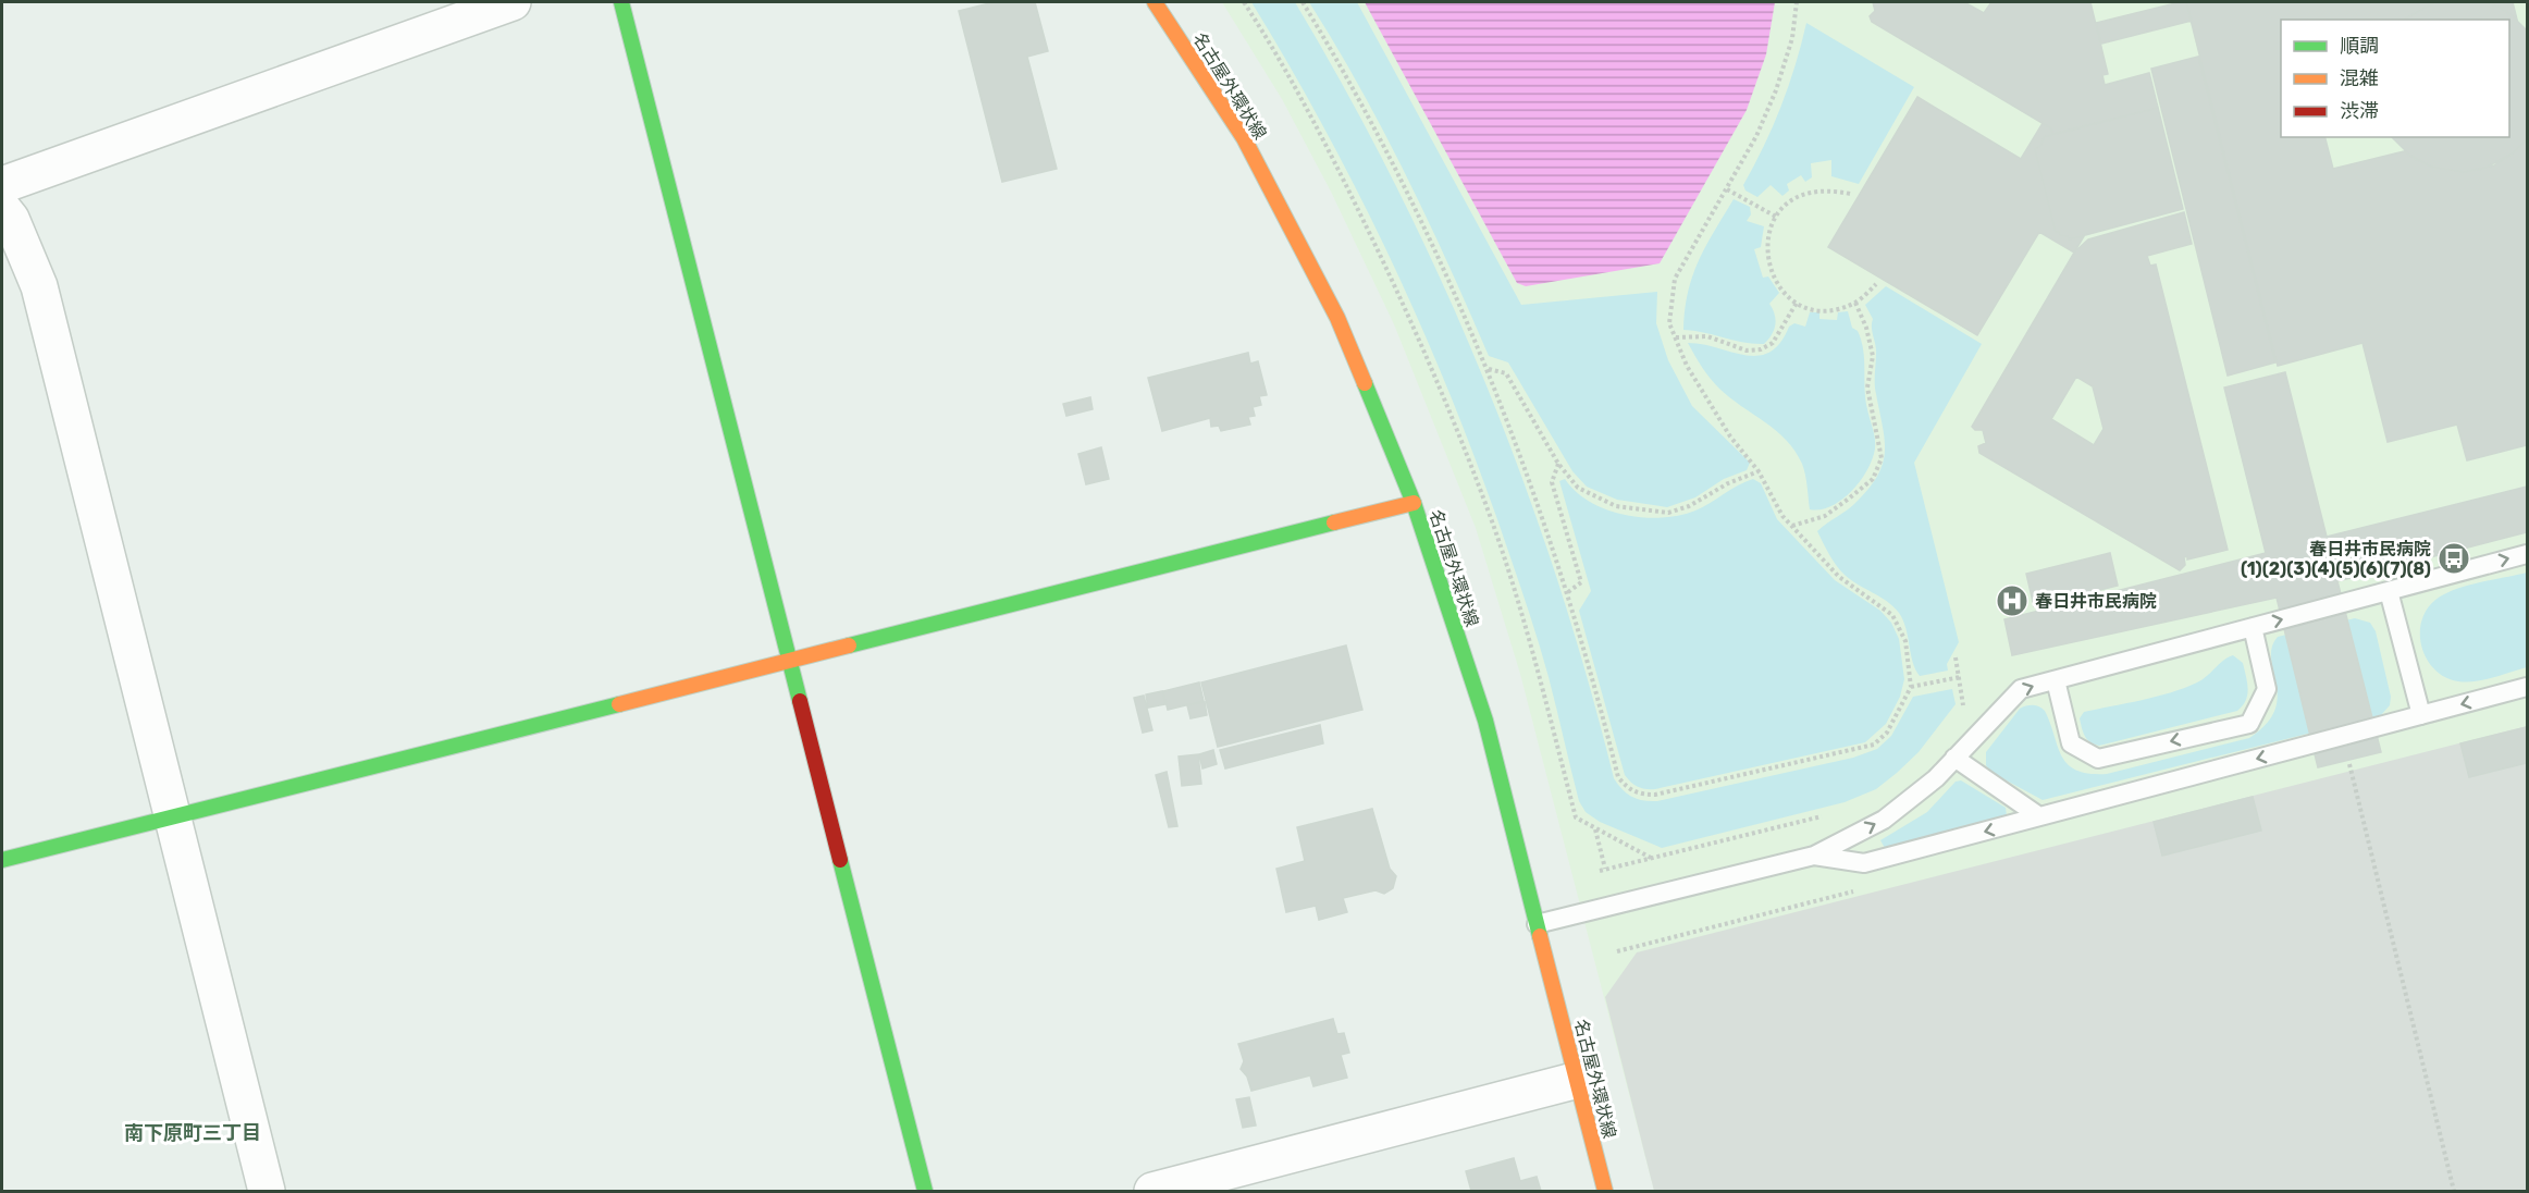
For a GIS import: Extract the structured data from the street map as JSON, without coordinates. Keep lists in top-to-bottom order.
{
  "streets": {
    "street": ["名古屋外環状線"]
  },
  "districts": ["南下原町三丁目"],
  "places": {
    "bus stop": ["春日井市民病院 (1)(2)(3)(4)(5)(6)(7)(8)"],
    "hospital": ["春日井市民病院"]
  },
  "legend": ["順調", "混雑", "渋滞"]
}
